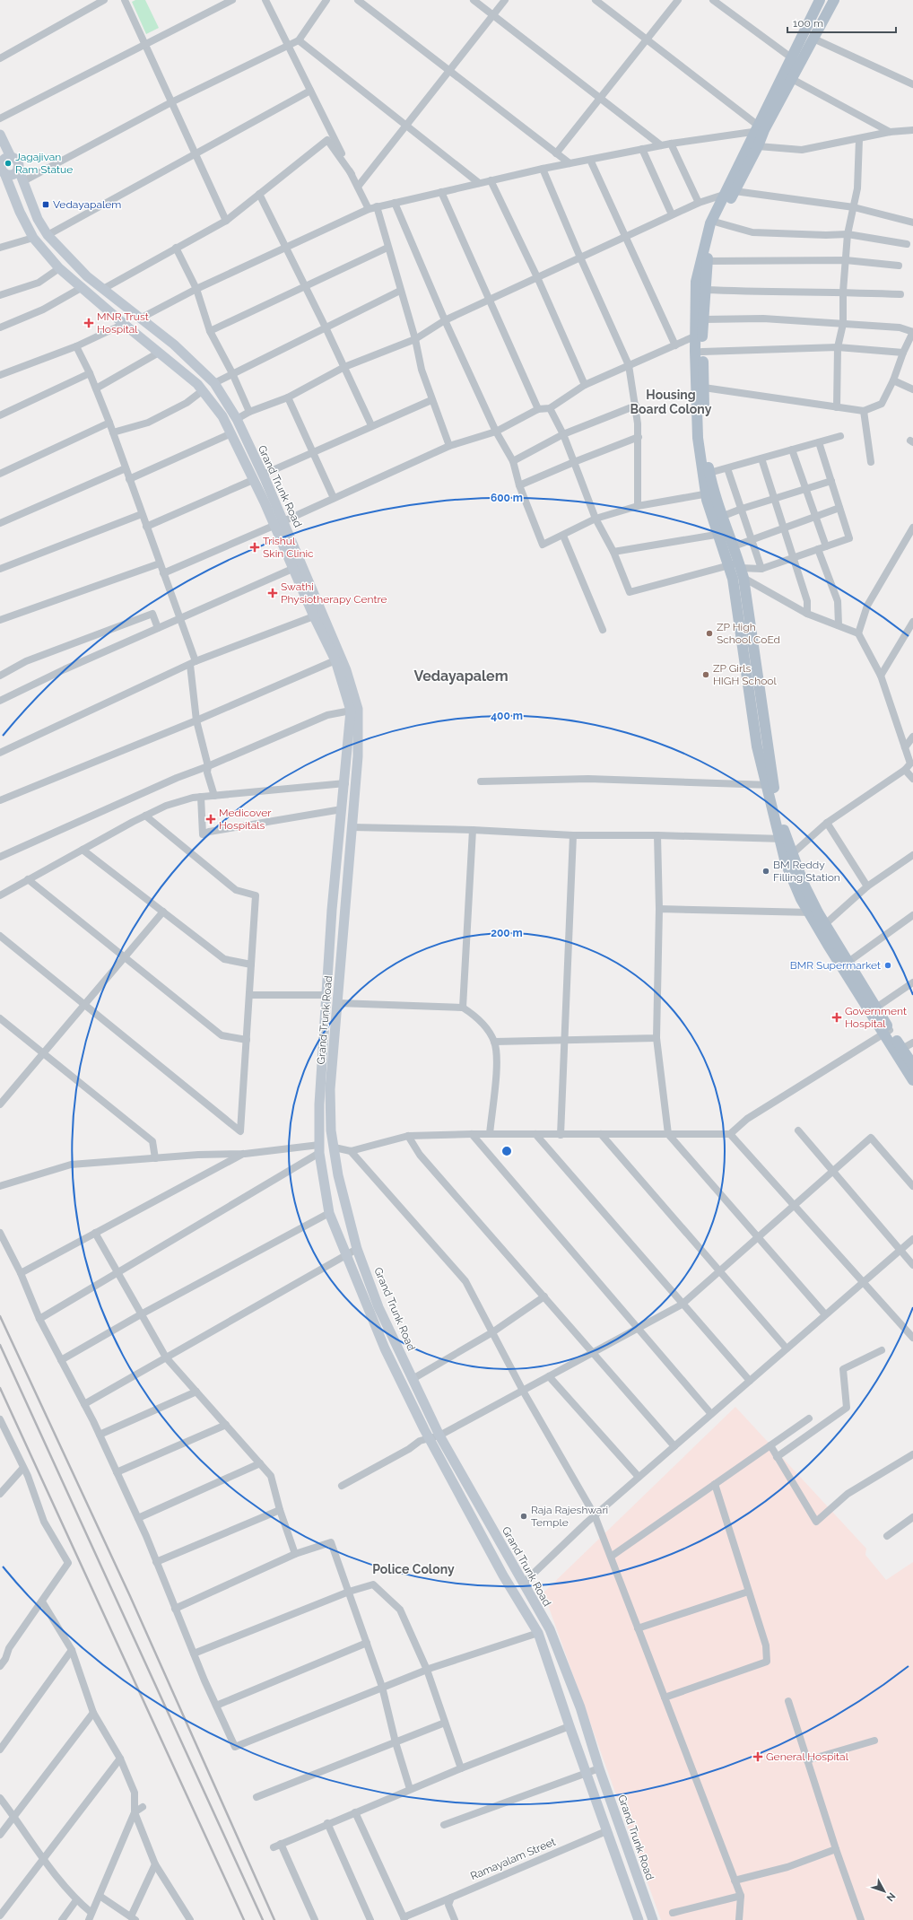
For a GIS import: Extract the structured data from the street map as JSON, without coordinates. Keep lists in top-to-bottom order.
{
  "streets": {
    "main road": ["Grand Trunk Road"],
    "street": ["Ramayalam Street"]
  },
  "districts": ["Housing Board Colony", "Vedayapalem", "Police Colony"],
  "places": {
    "other": [
      "Jagajivan Ram Statue",
      "ZP High School CoEd",
      "ZP Girls HIGH School",
      "BM Reddy Filling Station",
      "BMR Supermarket",
      "Raja Rajeshwari Temple"
    ],
    "transit": ["Vedayapalem"],
    "health": [
      "MNR Trust Hospital",
      "Trishul Skin Clinic",
      "Swathi Physiotherapy Centre",
      "Medicover Hospitals",
      "Government Hospital",
      "General Hospital"
    ]
  },
  "scale_bar": "100 m",
  "north": "bottom right",
  "rings": ["600 m", "400 m", "200 m"]
}
